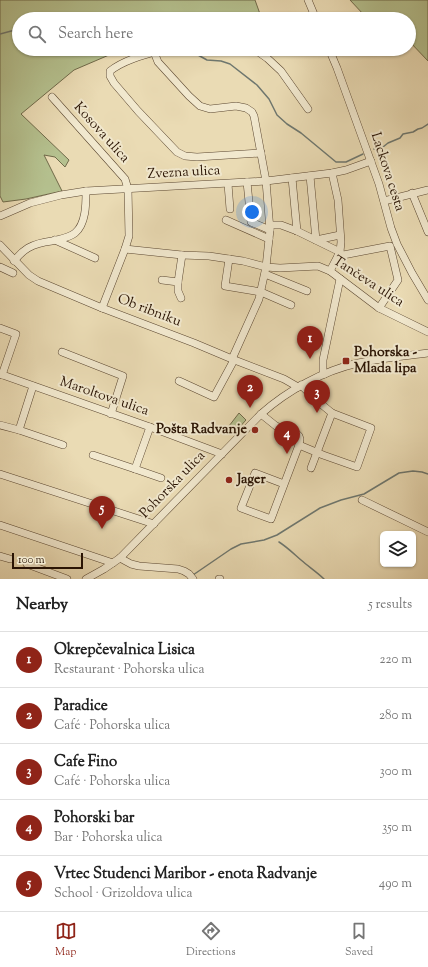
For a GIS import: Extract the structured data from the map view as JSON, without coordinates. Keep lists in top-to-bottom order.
{
  "streets": {
    "street": [
      "Kosova ulica",
      "Lackova cesta",
      "Zvezna ulica",
      "Tančeva ulica",
      "Ob ribniku",
      "Maroltova ulica",
      "Pohorska ulica"
    ]
  },
  "crossings": [
    ["Kosova ulica", "Zvezna ulica"],
    ["Lackova cesta", "Zvezna ulica"],
    ["Ob ribniku", "Pohorska ulica"],
    ["Maroltova ulica", "Pohorska ulica"]
  ],
  "places": {
    "transit": ["Pohorska - Mlada lipa"],
    "other": ["Pošta Radvanje", "Jager"]
  },
  "scale_bar": "100 m",
  "page": {
    "search": "Search here",
    "pins": [
      "1",
      "2",
      "3",
      "4",
      "5"
    ],
    "scale": "100 m",
    "heading": ["Nearby", "5 results"],
    "list": [
      {
        "mark": "1",
        "name": "Okrepčevalnica Lisica",
        "note": "Restaurant · Pohorska ulica",
        "value": "220 m"
      },
      {
        "mark": "2",
        "name": "Paradice",
        "note": "Café · Pohorska ulica",
        "value": "280 m"
      },
      {
        "mark": "3",
        "name": "Cafe Fino",
        "note": "Café · Pohorska ulica",
        "value": "300 m"
      },
      {
        "mark": "4",
        "name": "Pohorski bar",
        "note": "Bar · Pohorska ulica",
        "value": "350 m"
      },
      {
        "mark": "5",
        "name": "Vrtec Studenci Maribor - enota Radvanje",
        "note": "School · Grizoldova ulica",
        "value": "490 m"
      }
    ],
    "nav": ["Map", "Directions", "Saved"]
  }
}
